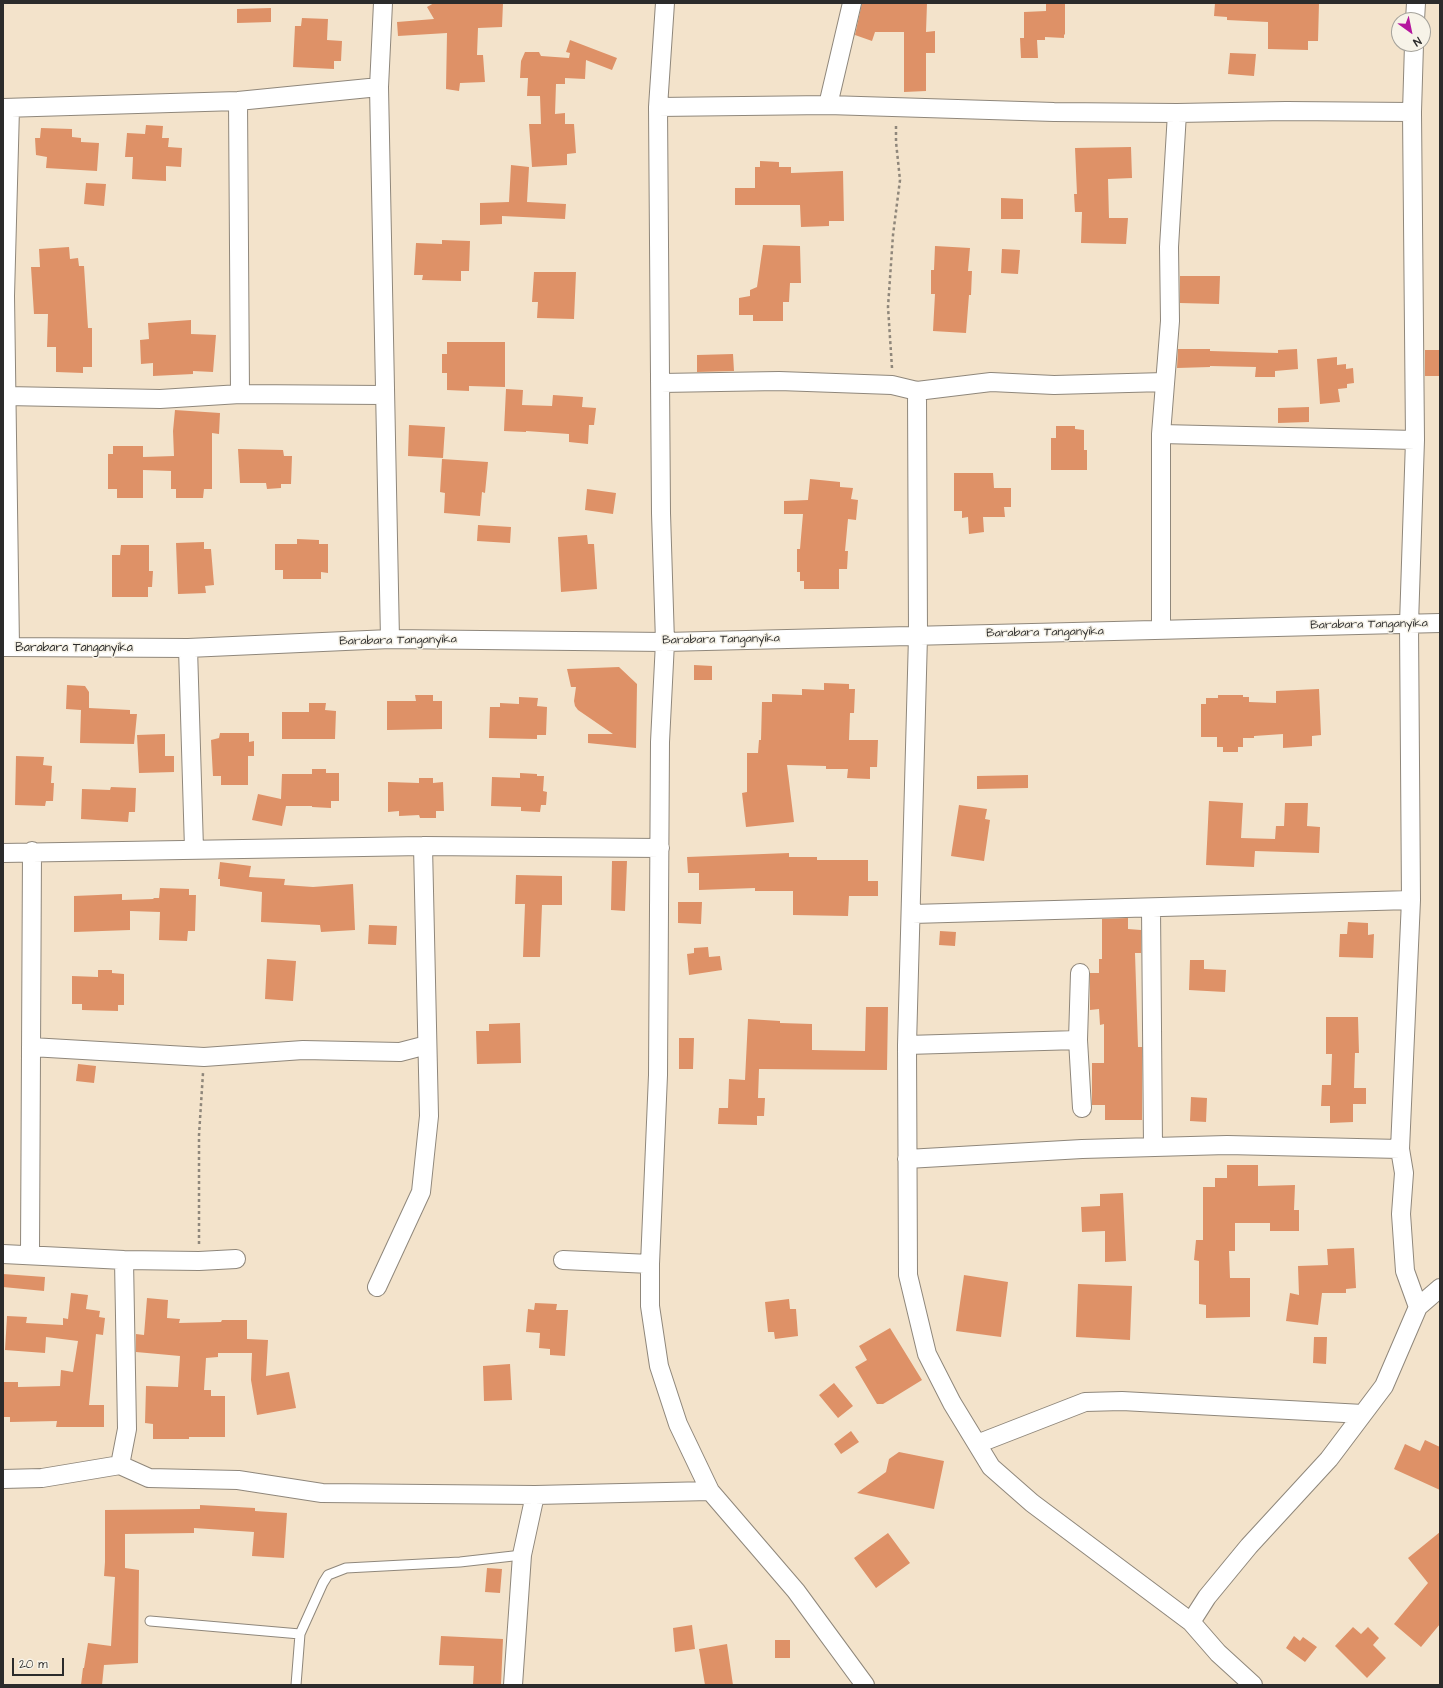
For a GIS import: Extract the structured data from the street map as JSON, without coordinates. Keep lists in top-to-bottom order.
{
  "streets": {
    "street": ["Barabara Tanganyika"]
  },
  "scale_bar": "20 m",
  "north": "bottom right"
}
